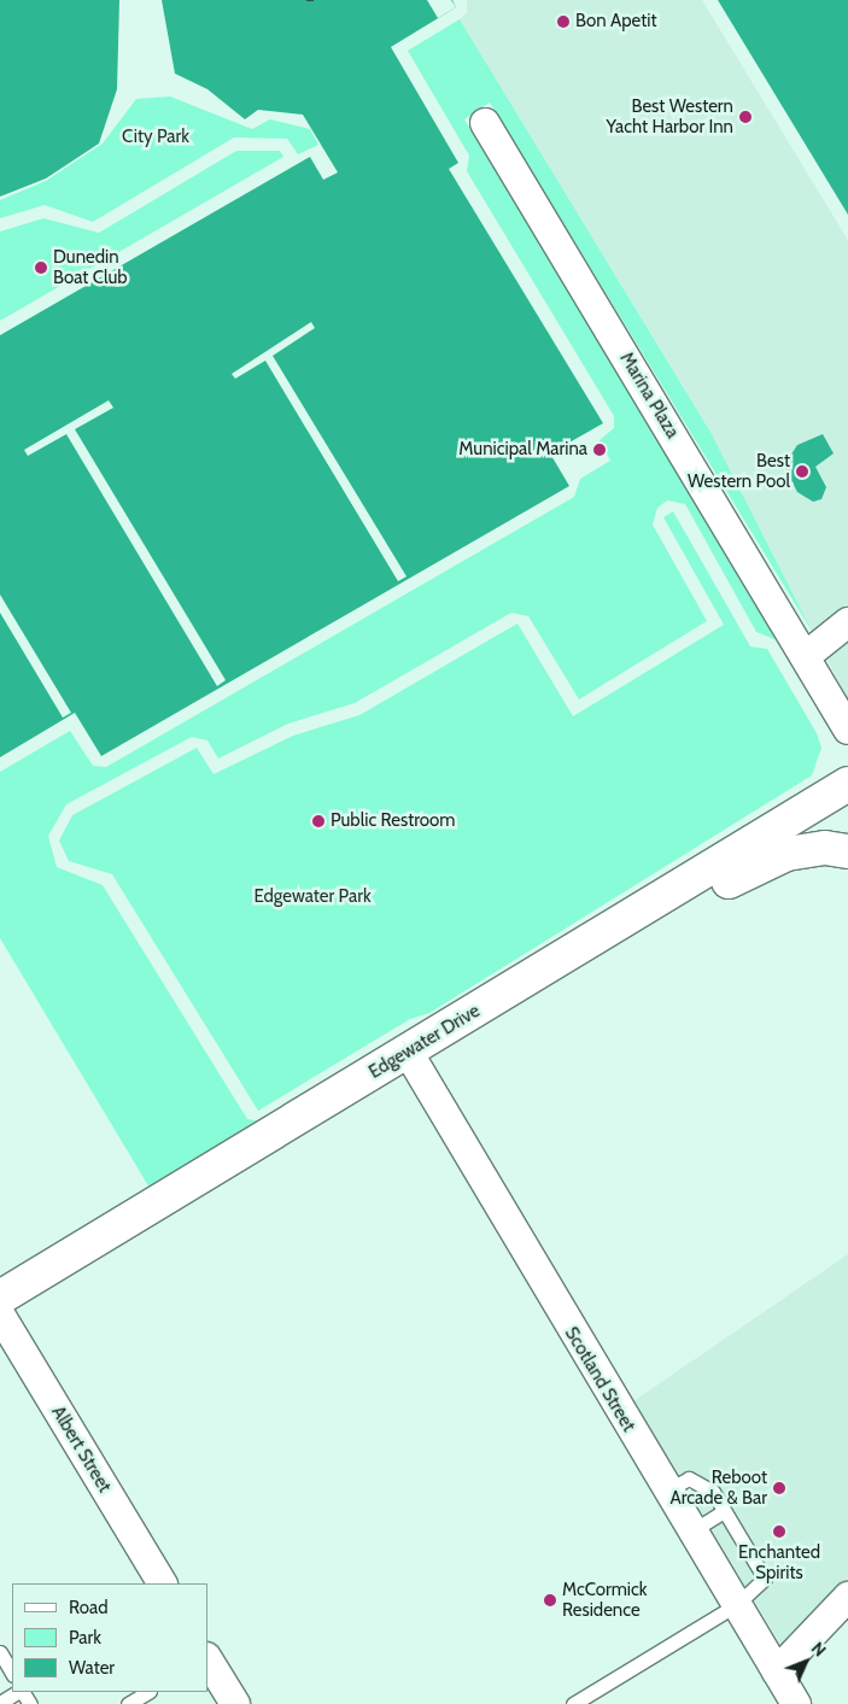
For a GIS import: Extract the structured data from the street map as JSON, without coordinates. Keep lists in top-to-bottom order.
{
  "streets": {
    "main road": ["Edgewater Drive"],
    "street": ["Marina Plaza", "Scotland Street", "Albert Street"]
  },
  "crossings": [
    ["Edgewater Drive", "Scotland Street"]
  ],
  "parks": ["City Park", "Edgewater Park"],
  "places": [
    "Bon Apetit",
    "Best Western Yacht Harbor Inn",
    "Dunedin Boat Club",
    "Municipal Marina",
    "Best Western Pool",
    "Public Restroom",
    "Reboot Arcade & Bar",
    "Enchanted Spirits",
    "McCormick Residence"
  ],
  "legend": ["Road", "Park", "Water"],
  "north": "top right"
}
